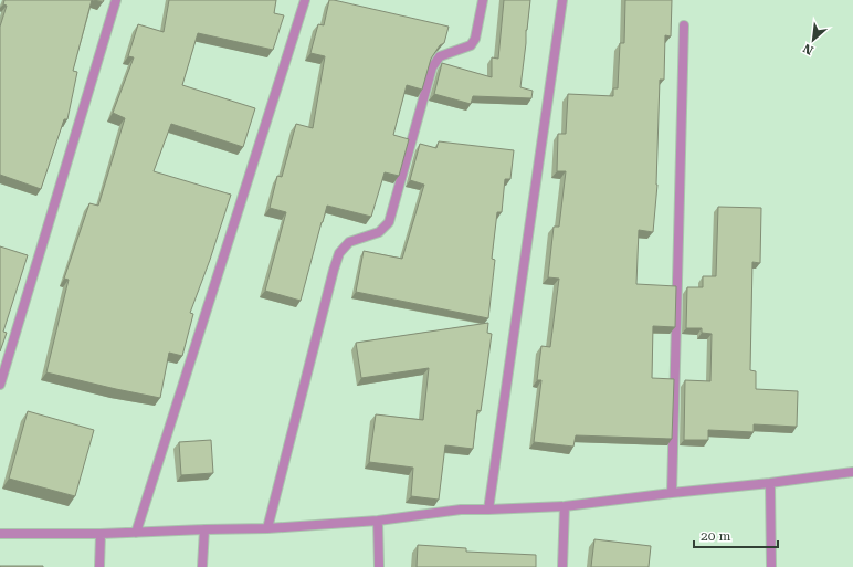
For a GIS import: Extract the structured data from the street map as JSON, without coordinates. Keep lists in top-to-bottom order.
{
  "scale_bar": "20 m",
  "north": "bottom left"
}
